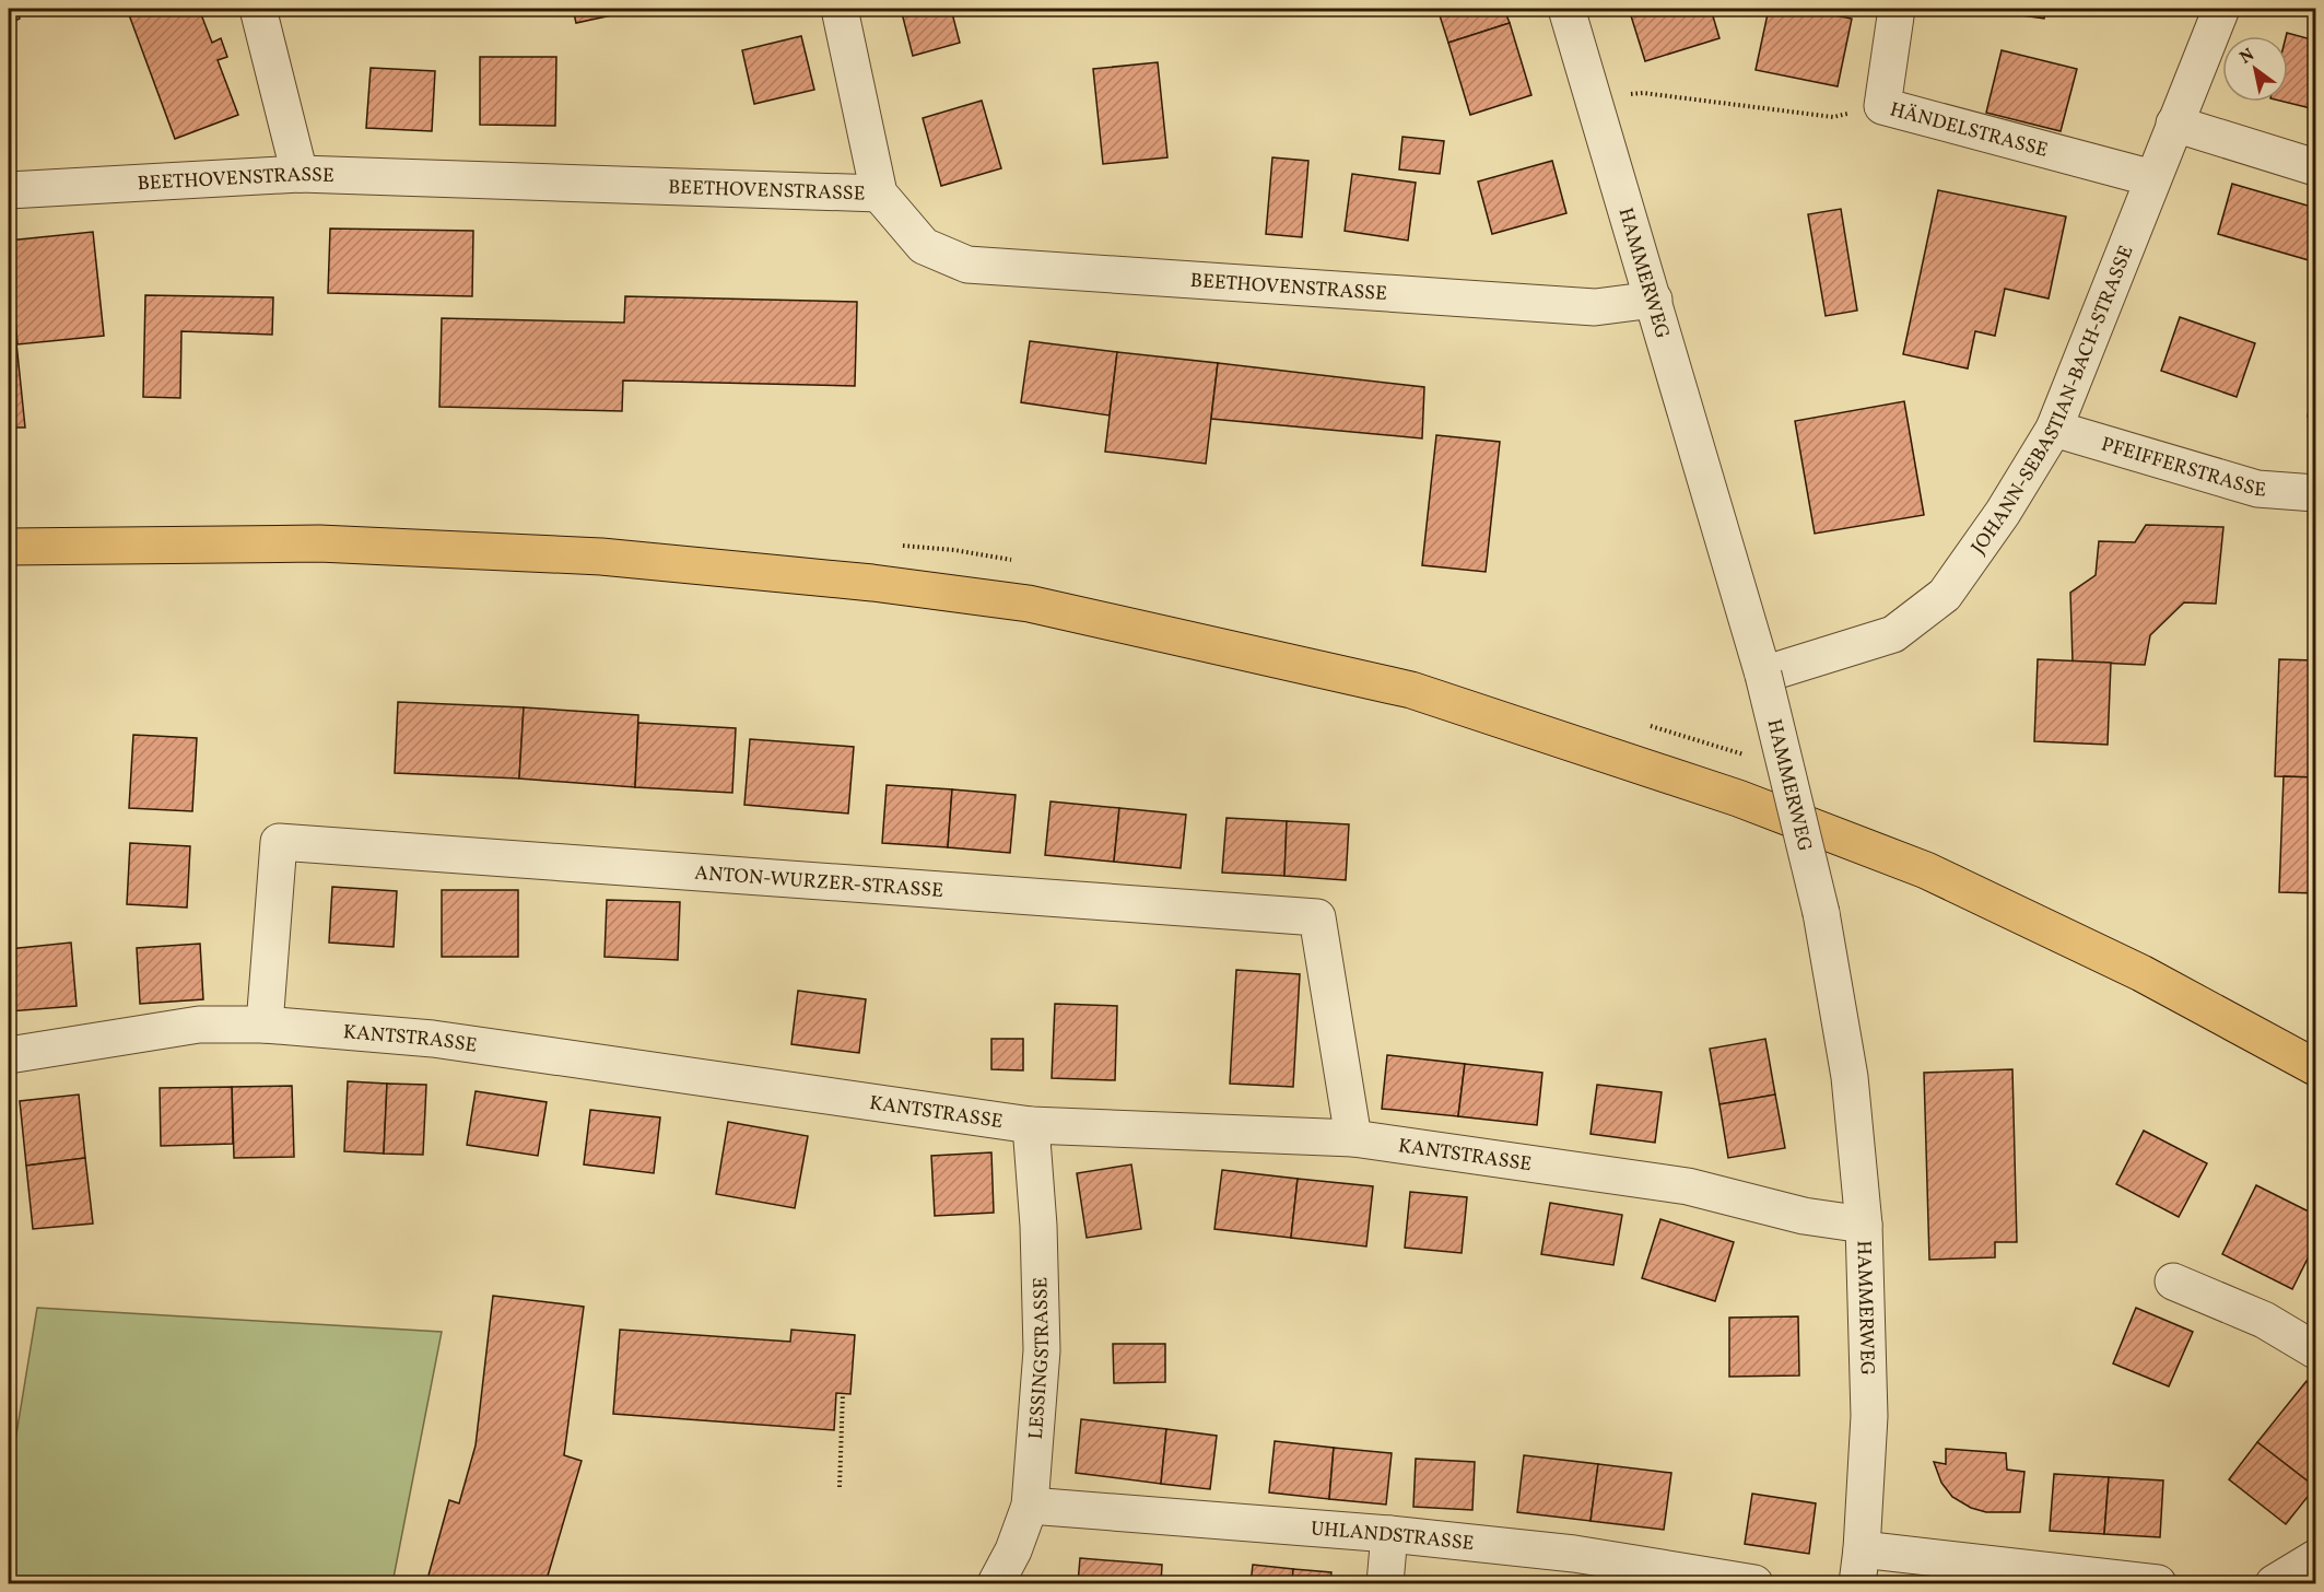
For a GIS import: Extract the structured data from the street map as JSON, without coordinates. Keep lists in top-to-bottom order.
{
  "streets": {
    "street": [
      "HÄNDELSTRASSE",
      "BEETHOVENSTRASSE",
      "HAMMERWEG",
      "JOHANN-SEBASTIAN-BACH-STRASSE",
      "PFEIFFERSTRASSE",
      "ANTON-WURZER-STRASSE",
      "KANTSTRASSE",
      "LESSINGSTRASSE",
      "UHLANDSTRASSE"
    ]
  },
  "crossings": [
    ["HÄNDELSTRASSE", "JOHANN-SEBASTIAN-BACH-STRASSE"],
    ["BEETHOVENSTRASSE", "HAMMERWEG"],
    ["HAMMERWEG", "JOHANN-SEBASTIAN-BACH-STRASSE"],
    ["HAMMERWEG", "KANTSTRASSE"],
    ["JOHANN-SEBASTIAN-BACH-STRASSE", "PFEIFFERSTRASSE"],
    ["ANTON-WURZER-STRASSE", "KANTSTRASSE"],
    ["KANTSTRASSE", "LESSINGSTRASSE"],
    ["LESSINGSTRASSE", "UHLANDSTRASSE"]
  ],
  "north": "top left"
}
